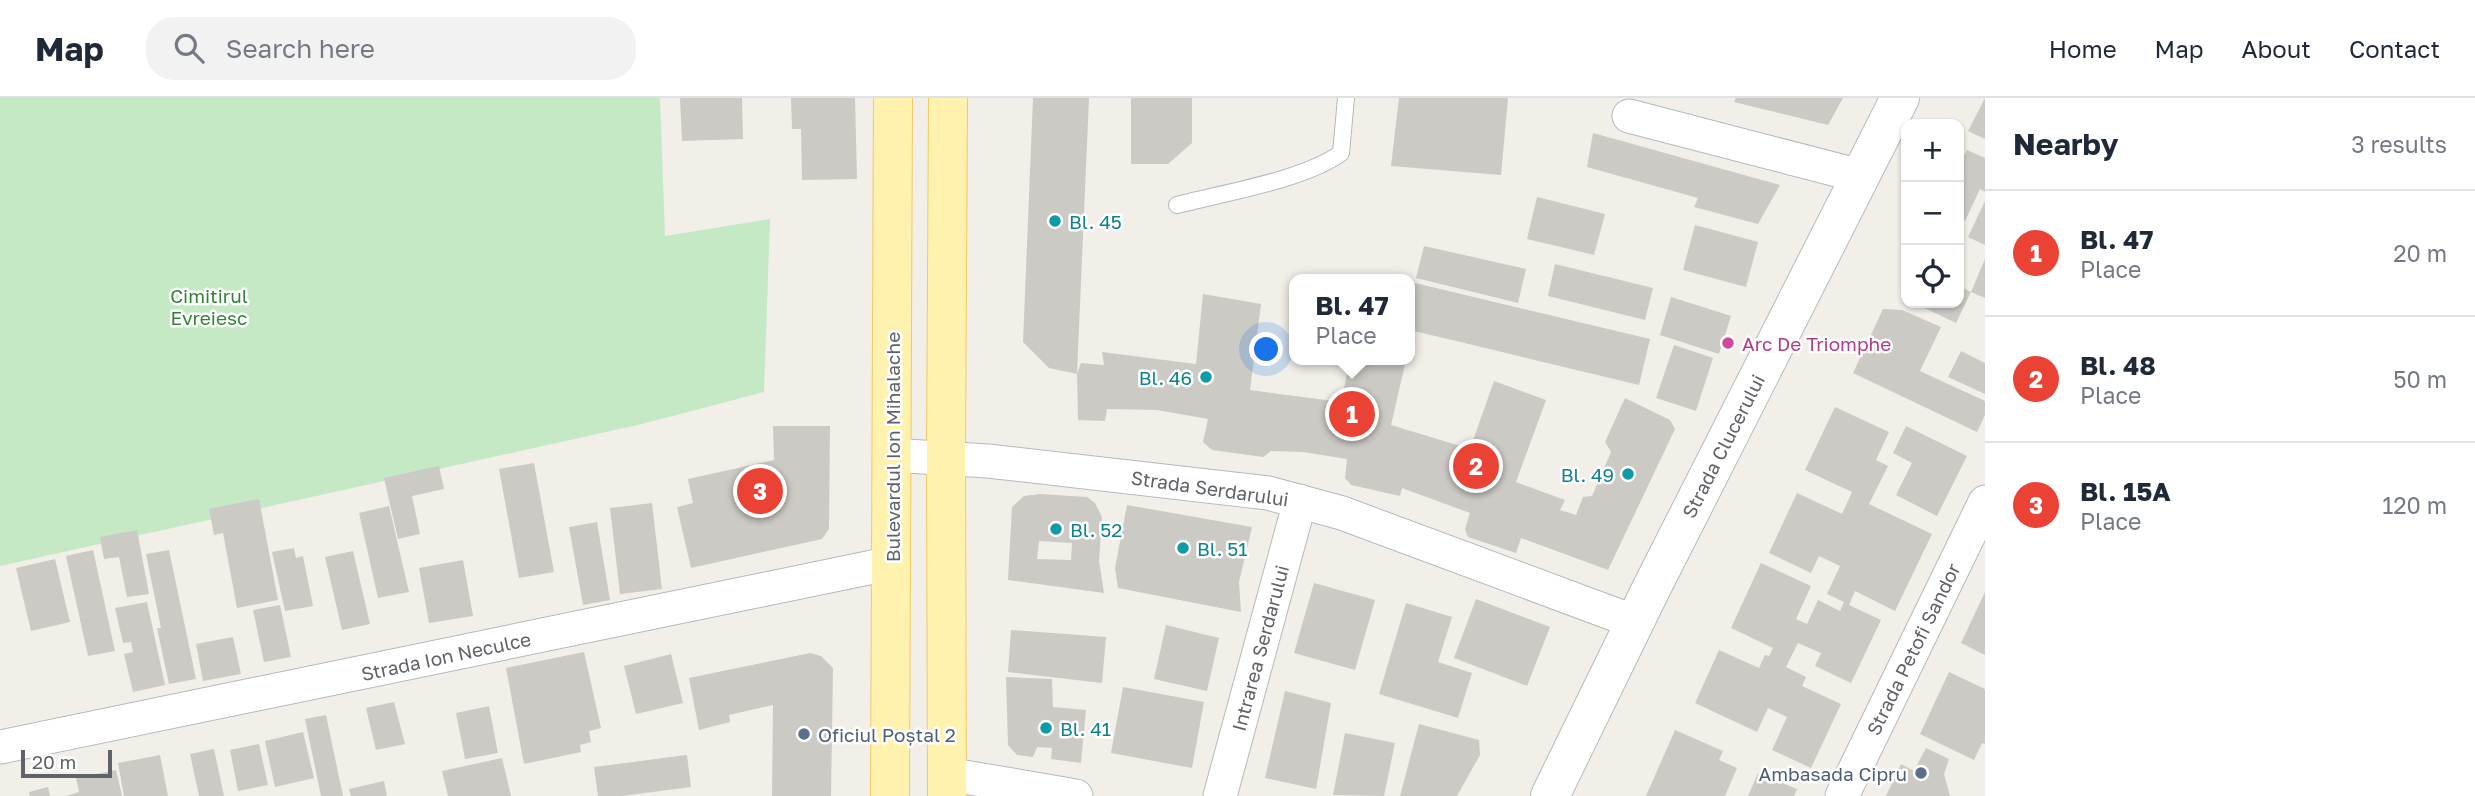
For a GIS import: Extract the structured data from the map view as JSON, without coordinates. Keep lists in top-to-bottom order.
{
  "streets": {
    "main road": ["Bulevardul Ion Mihalache"],
    "street": [
      "Strada Clucerului",
      "Strada Serdarului",
      "Intrarea Serdarului",
      "Strada Petofi Sandor",
      "Strada Ion Neculce"
    ]
  },
  "crossings": [
    ["Strada Clucerului", "Strada Serdarului"],
    ["Bulevardul Ion Mihalache", "Strada Serdarului"],
    ["Bulevardul Ion Mihalache", "Strada Ion Neculce"],
    ["Strada Serdarului", "Intrarea Serdarului"]
  ],
  "parks": ["Cimitirul Evreiesc"],
  "places": [
    "Bl. 45",
    "Arc De Triomphe",
    "Bl. 46",
    "Bl. 49",
    "Bl. 52",
    "Bl. 51",
    "Bl. 41",
    "Oficiul Poștal 2",
    "Ambasada Cipru"
  ],
  "scale_bar": "20 m",
  "page": {
    "header": "Map",
    "search": "Search here",
    "nav": [
      "Home",
      "Map",
      "About",
      "Contact"
    ],
    "heading": ["Nearby", "3 results"],
    "map_buttons": ["+", "−"],
    "list": [
      {
        "mark": "1",
        "name": "Bl. 47",
        "note": "Place",
        "value": "20 m"
      },
      {
        "mark": "2",
        "name": "Bl. 48",
        "note": "Place",
        "value": "50 m"
      },
      {
        "mark": "3",
        "name": "Bl. 15A",
        "note": "Place",
        "value": "120 m"
      }
    ],
    "popup": ["Bl. 47", "Place"],
    "pins": ["1", "2", "3"],
    "scale": "20 m"
  }
}
